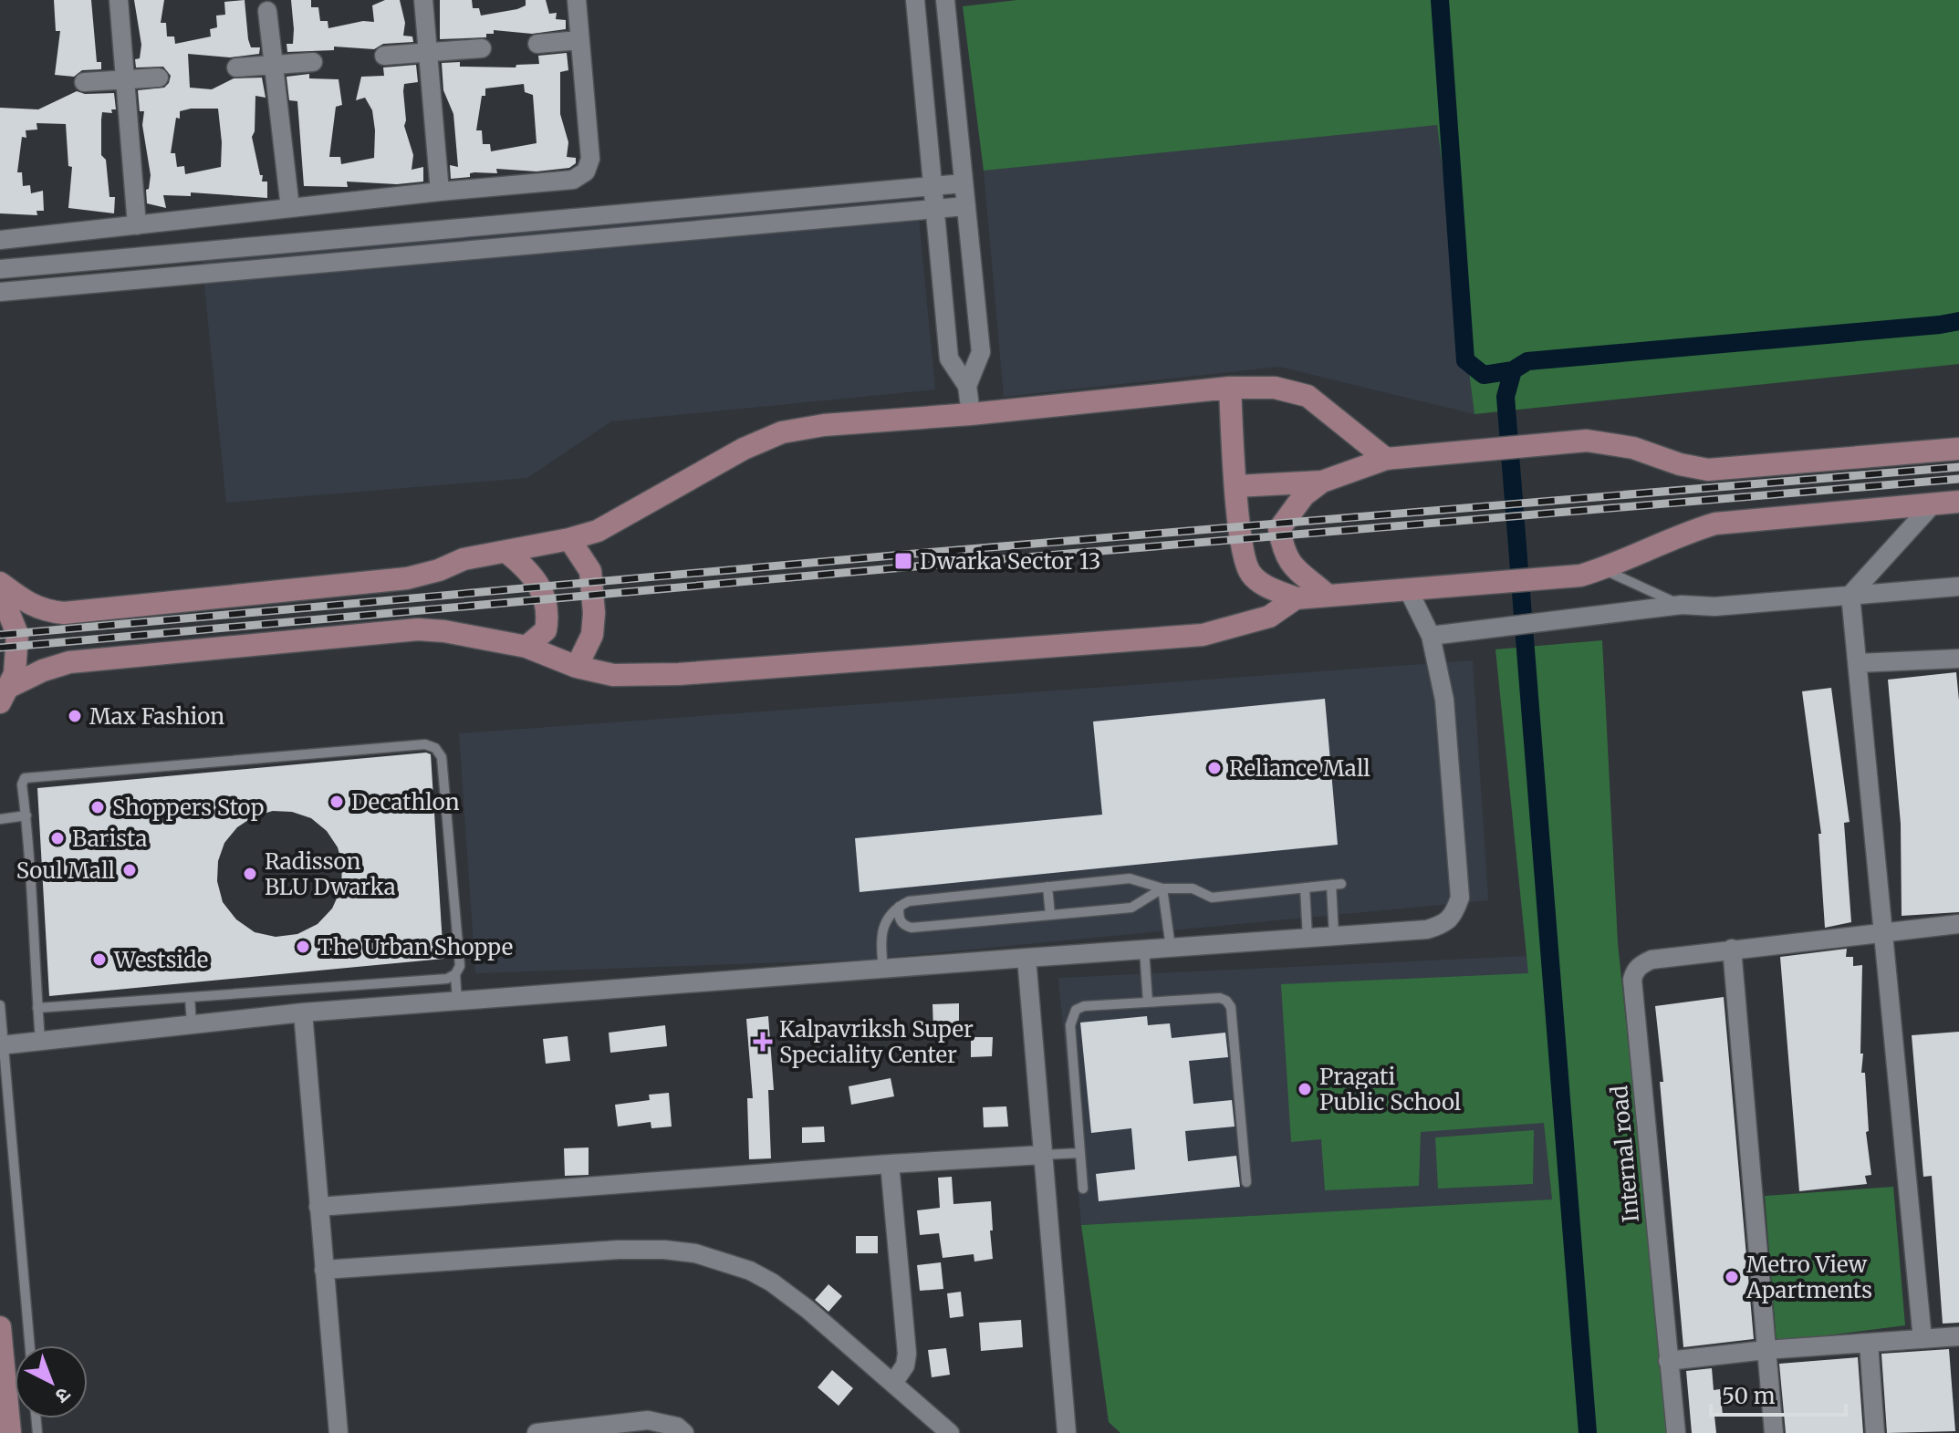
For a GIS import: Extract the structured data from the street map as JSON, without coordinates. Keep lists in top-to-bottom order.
{
  "streets": {
    "street": ["Internal road"]
  },
  "places": {
    "transit": ["Dwarka Sector 13"],
    "other": [
      "Max Fashion",
      "Reliance Mall",
      "Decathlon",
      "Shoppers Stop",
      "Barista",
      "Soul Mall",
      "Radisson BLU Dwarka",
      "The Urban Shoppe",
      "Westside",
      "Pragati Public School",
      "Metro View Apartments"
    ],
    "health": ["Kalpavriksh Super Speciality Center"]
  },
  "scale_bar": "50 m",
  "north": "bottom right"
}
